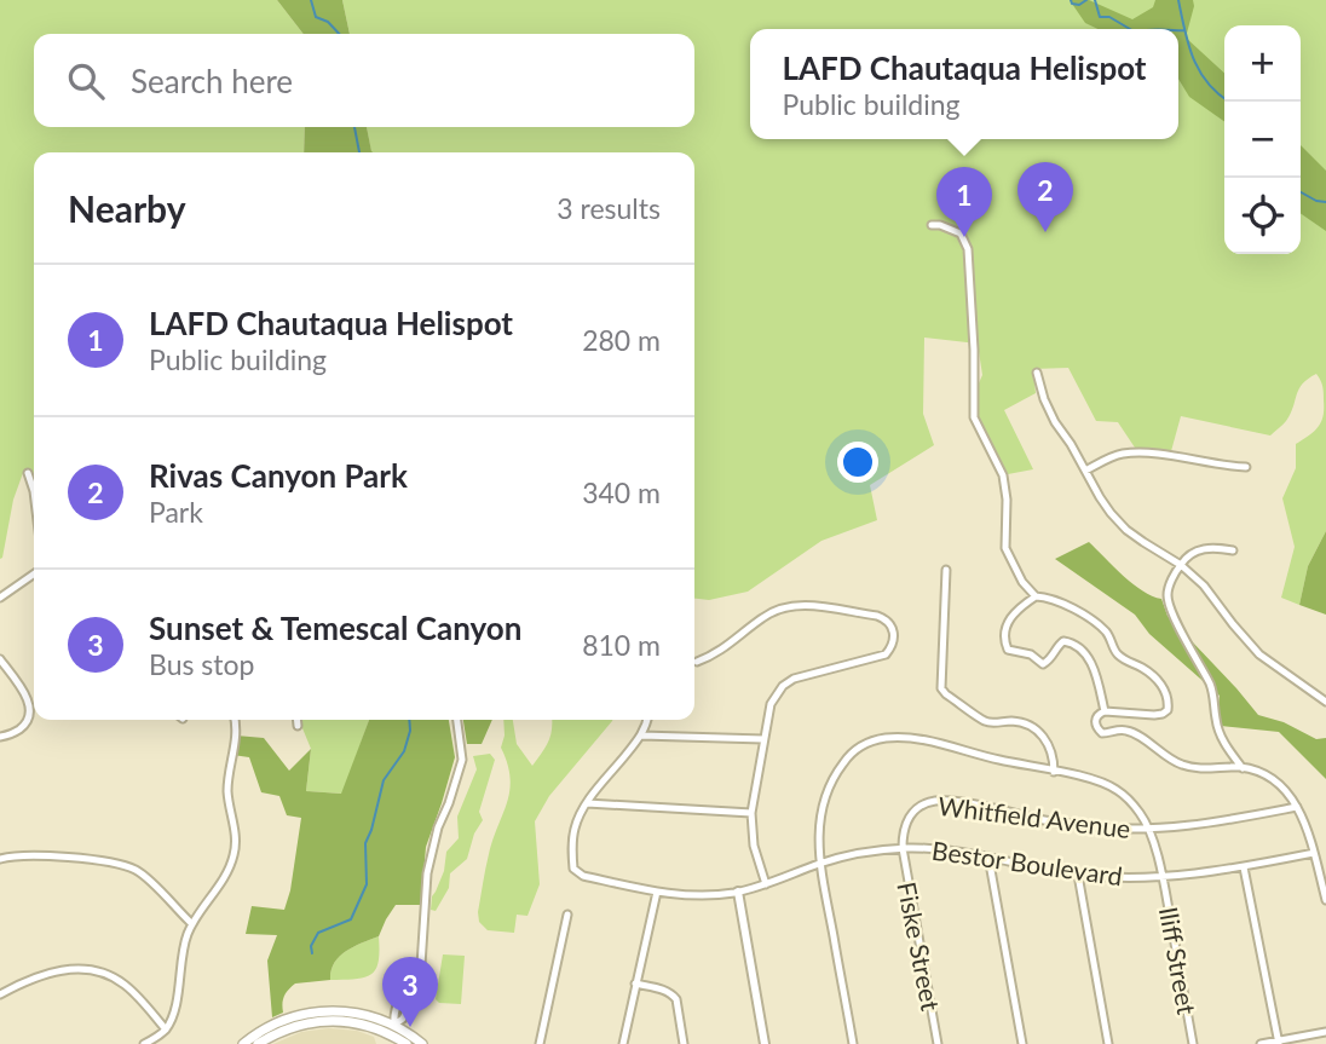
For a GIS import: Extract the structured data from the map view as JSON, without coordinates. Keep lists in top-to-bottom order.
{
  "streets": {
    "street": [
      "Whitfield Avenue",
      "Bestor Boulevard",
      "Fiske Street",
      "Iliff Street"
    ]
  },
  "crossings": [
    ["Whitfield Avenue", "Bestor Boulevard"],
    ["Whitfield Avenue", "Fiske Street"],
    ["Whitfield Avenue", "Iliff Street"],
    ["Bestor Boulevard", "Fiske Street"],
    ["Bestor Boulevard", "Iliff Street"]
  ],
  "page": {
    "map_buttons": ["+", "−"],
    "popup": ["LAFD Chautaqua Helispot", "Public building"],
    "search": "Search here",
    "heading": ["Nearby", "3 results"],
    "pins": ["2", "1", "3"],
    "list": [
      {
        "mark": "1",
        "name": "LAFD Chautaqua Helispot",
        "note": "Public building",
        "value": "280 m"
      },
      {
        "mark": "2",
        "name": "Rivas Canyon Park",
        "note": "Park",
        "value": "340 m"
      },
      {
        "mark": "3",
        "name": "Sunset & Temescal Canyon",
        "note": "Bus stop",
        "value": "810 m"
      }
    ]
  }
}
